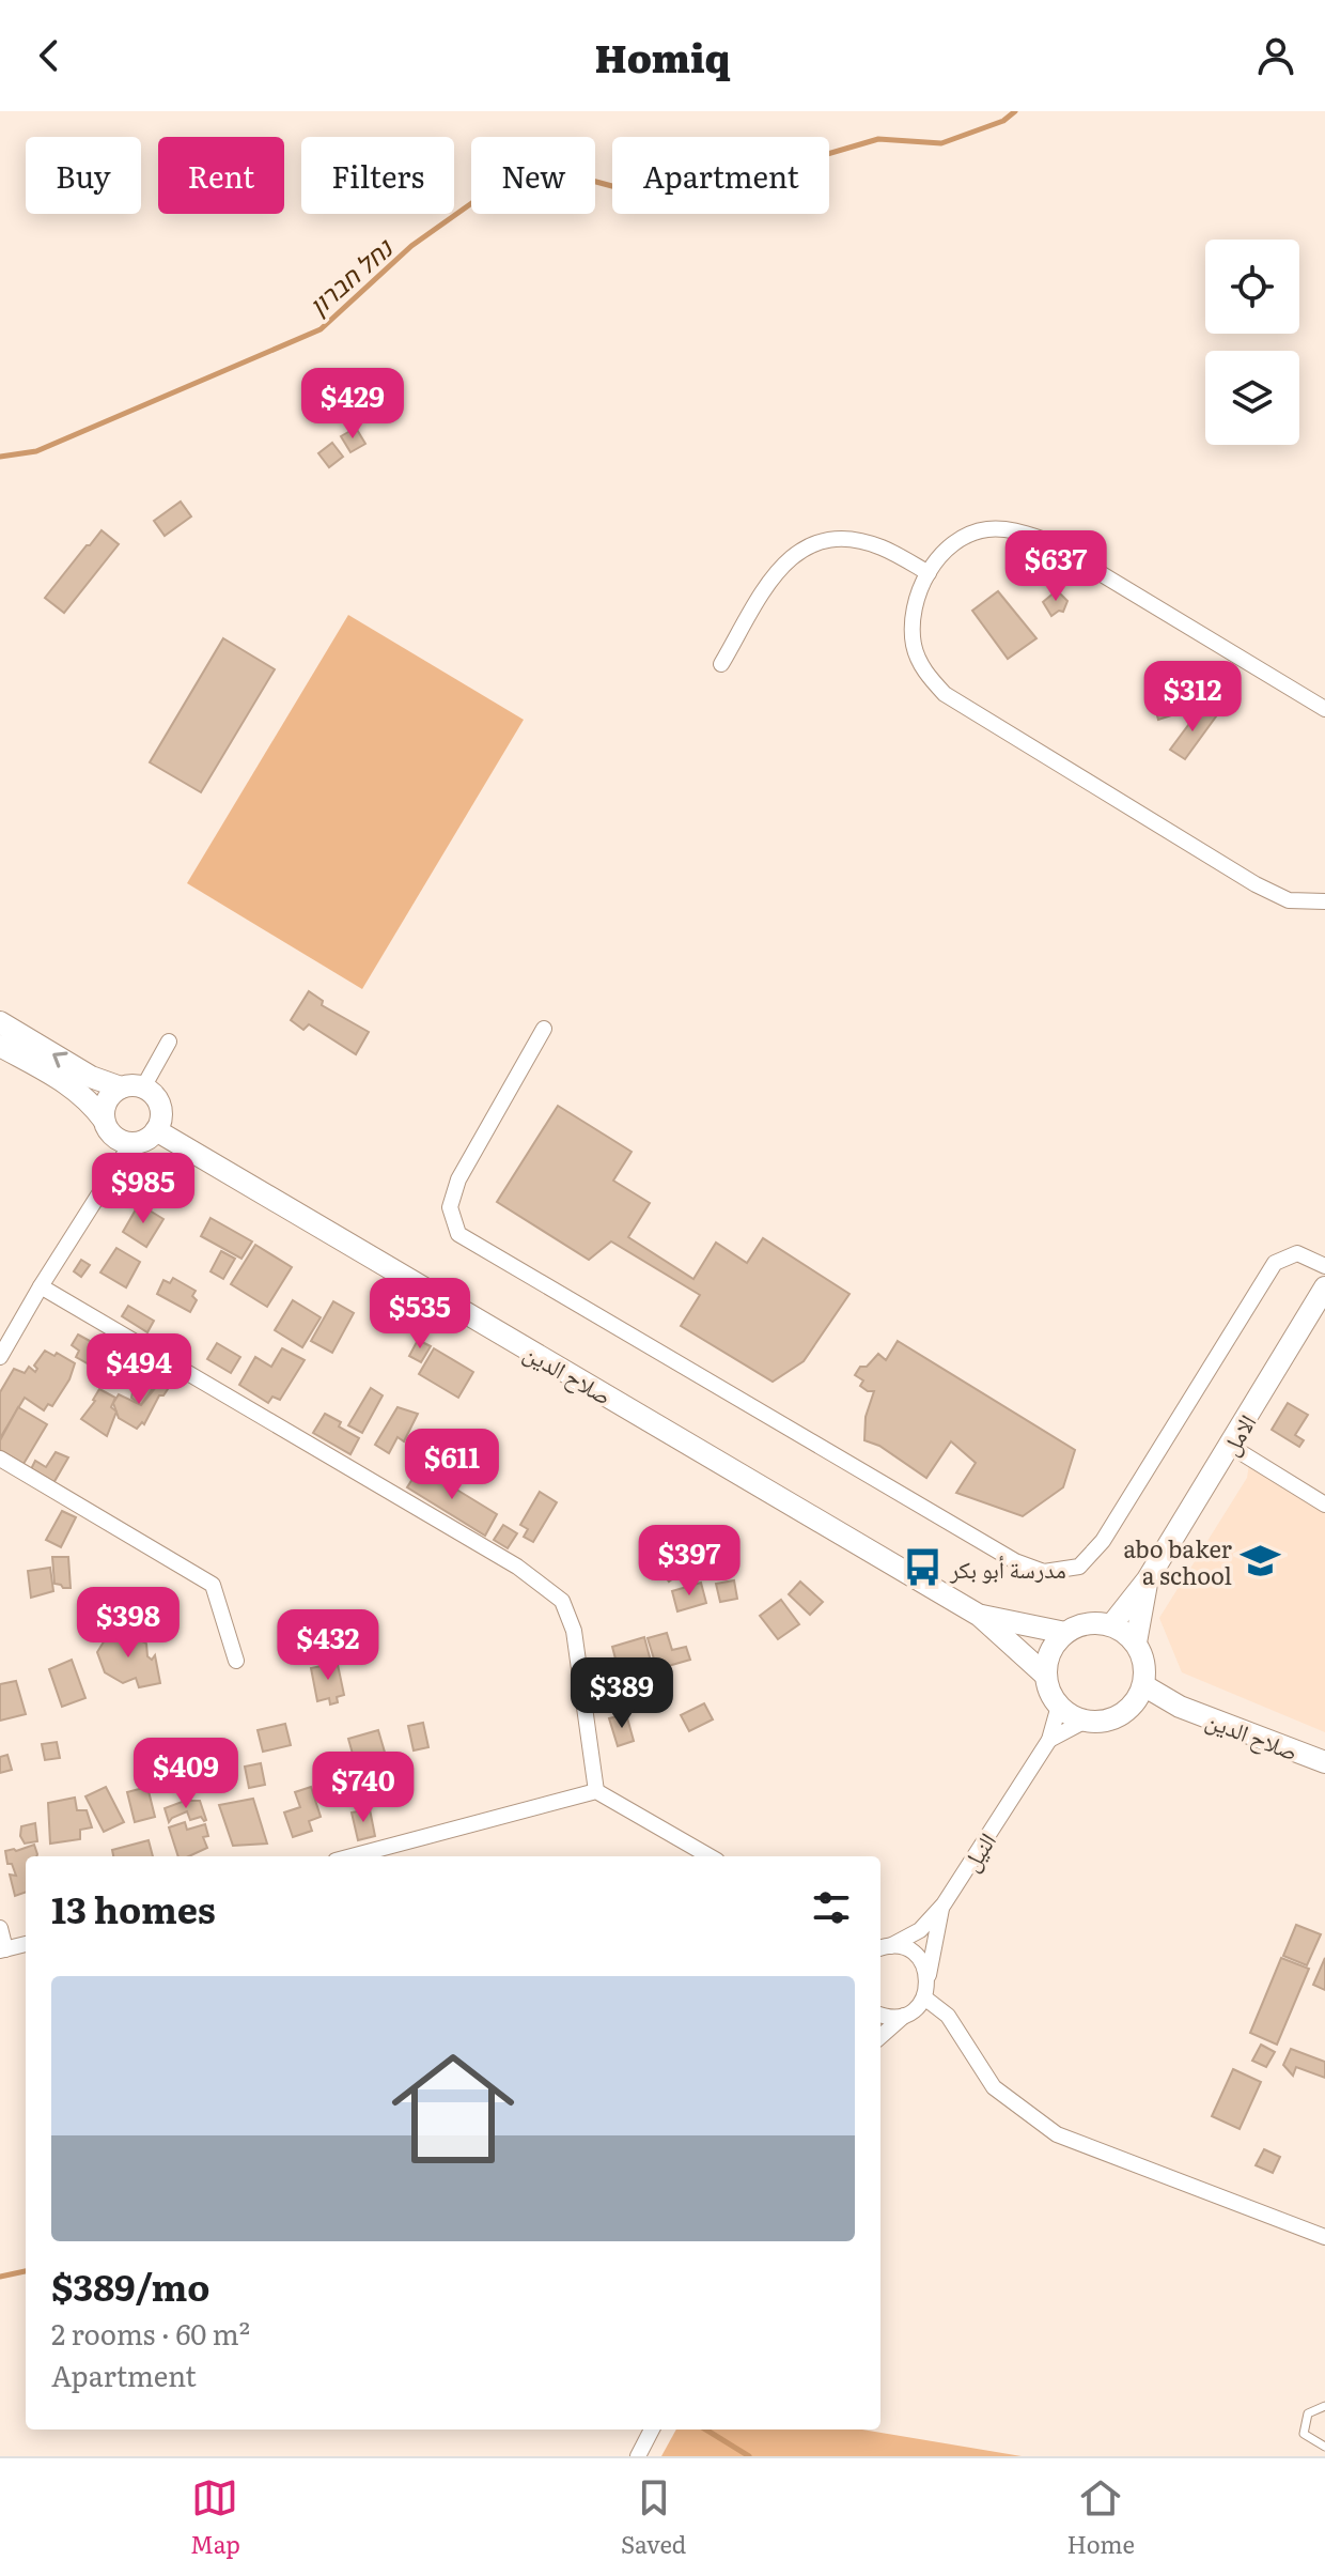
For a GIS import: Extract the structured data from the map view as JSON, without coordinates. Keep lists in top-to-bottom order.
{
  "streets": {
    "main road": ["صلاح الدين", "الامل"],
    "street": ["النيل"]
  },
  "crossings": [
    ["صلاح الدين", "الامل"],
    ["صلاح الدين", "النيل"],
    ["الامل", "النيل"]
  ],
  "water": ["נחל חברון"],
  "places": {
    "school or university": ["abo baker a school"],
    "bus stop": ["مدرسة أبو بكر"]
  },
  "page": {
    "header": "Homiq",
    "chip": [
      "Buy",
      "Rent",
      "Filters",
      "New",
      "Apartment"
    ],
    "price": [
      "$429",
      "$637",
      "$312",
      "$985",
      "$535",
      "$494",
      "$611",
      "$397",
      "$398",
      "$432",
      "$389",
      "$409",
      "$740"
    ],
    "heading": "13 homes",
    "list": [
      {
        "name": "$389/mo",
        "note": "2 rooms · 60 m² · Apartment"
      }
    ],
    "tabs": ["Map", "Saved", "Home"]
  }
}
